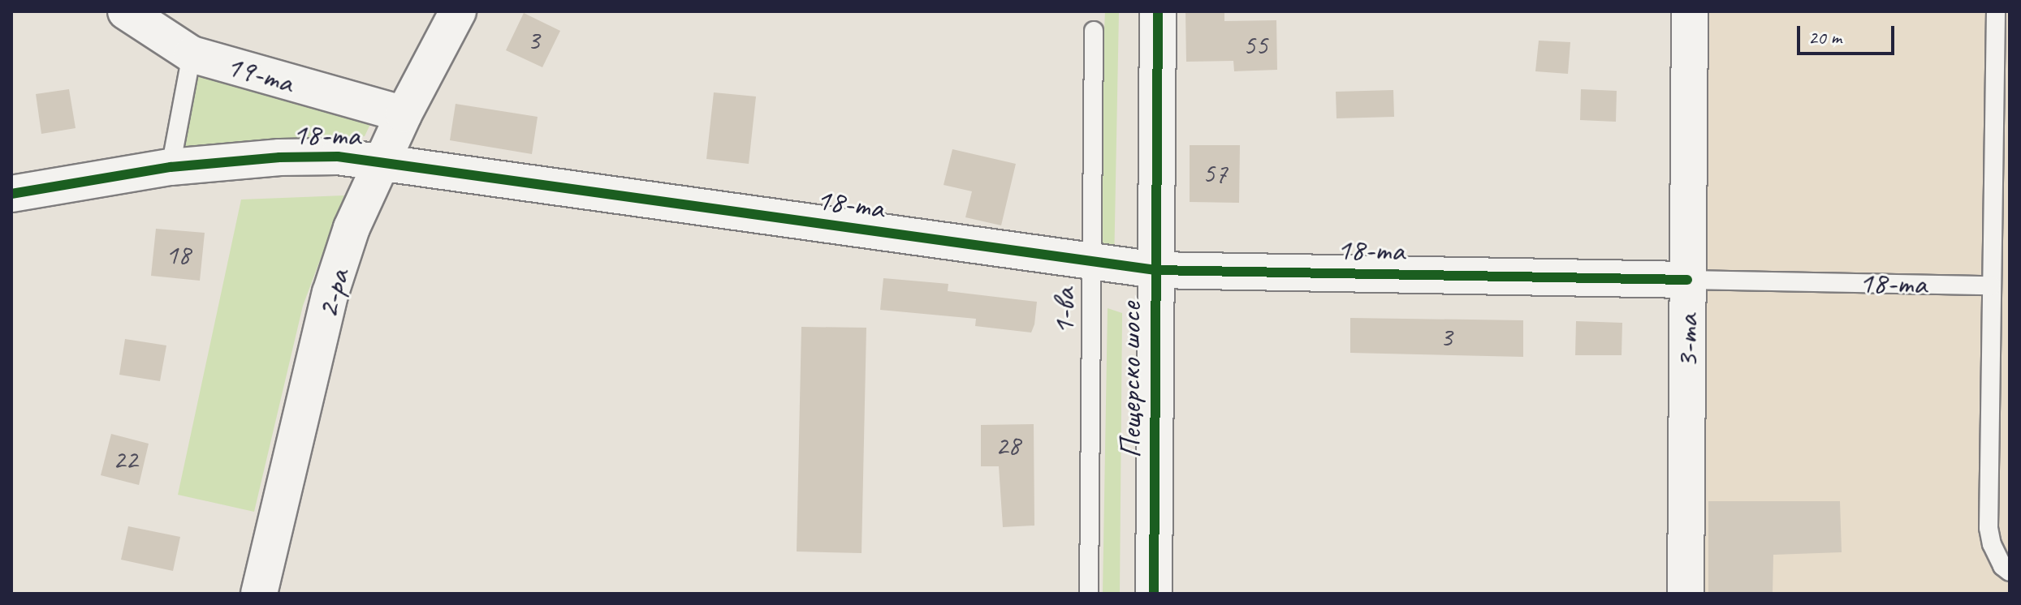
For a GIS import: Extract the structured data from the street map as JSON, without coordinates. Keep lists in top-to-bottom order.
{
  "streets": {
    "street": [
      "19-та",
      "18-та",
      "2-ра",
      "3-та",
      "Пещерско шосе"
    ],
    "lane": ["1-ва"]
  },
  "crossings": [
    ["19-та", "2-ра"],
    ["18-та", "2-ра"],
    ["18-та", "1-ва"],
    ["18-та", "3-та"],
    ["18-та", "Пещерско шосе"]
  ],
  "house_numbers": [
    "3",
    "55",
    "57",
    "18",
    "3",
    "28",
    "22"
  ],
  "scale_bar": "20 m"
}
